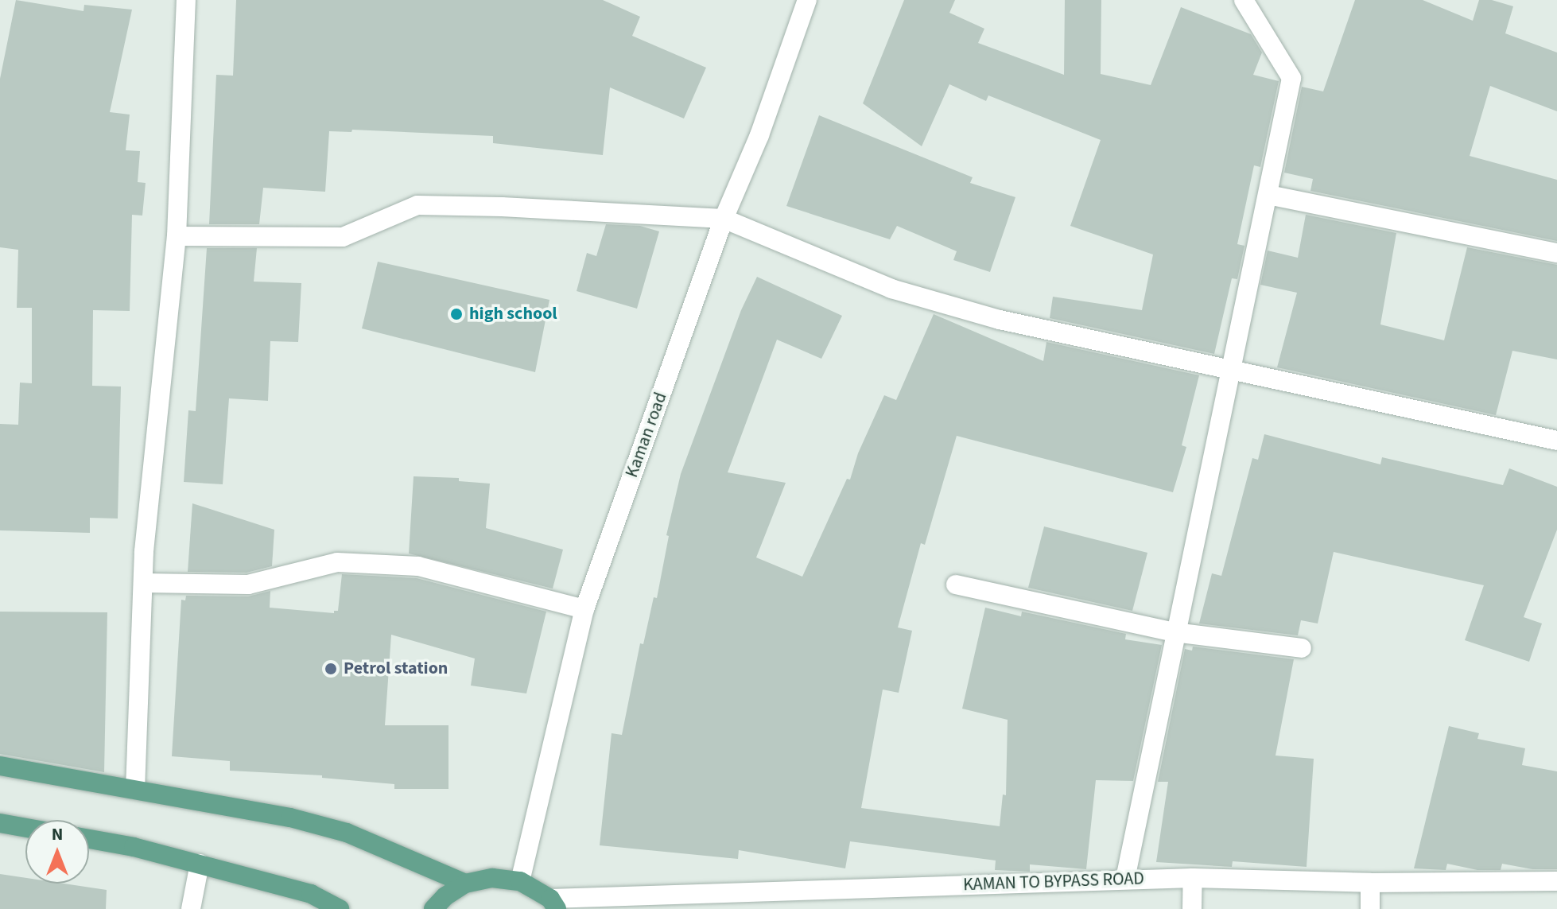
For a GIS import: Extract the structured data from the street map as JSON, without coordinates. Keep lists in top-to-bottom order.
{
  "streets": {
    "street": ["Kaman road", "KAMAN TO BYPASS ROAD"]
  },
  "places": ["high school", "Petrol station"],
  "north": "top"
}
